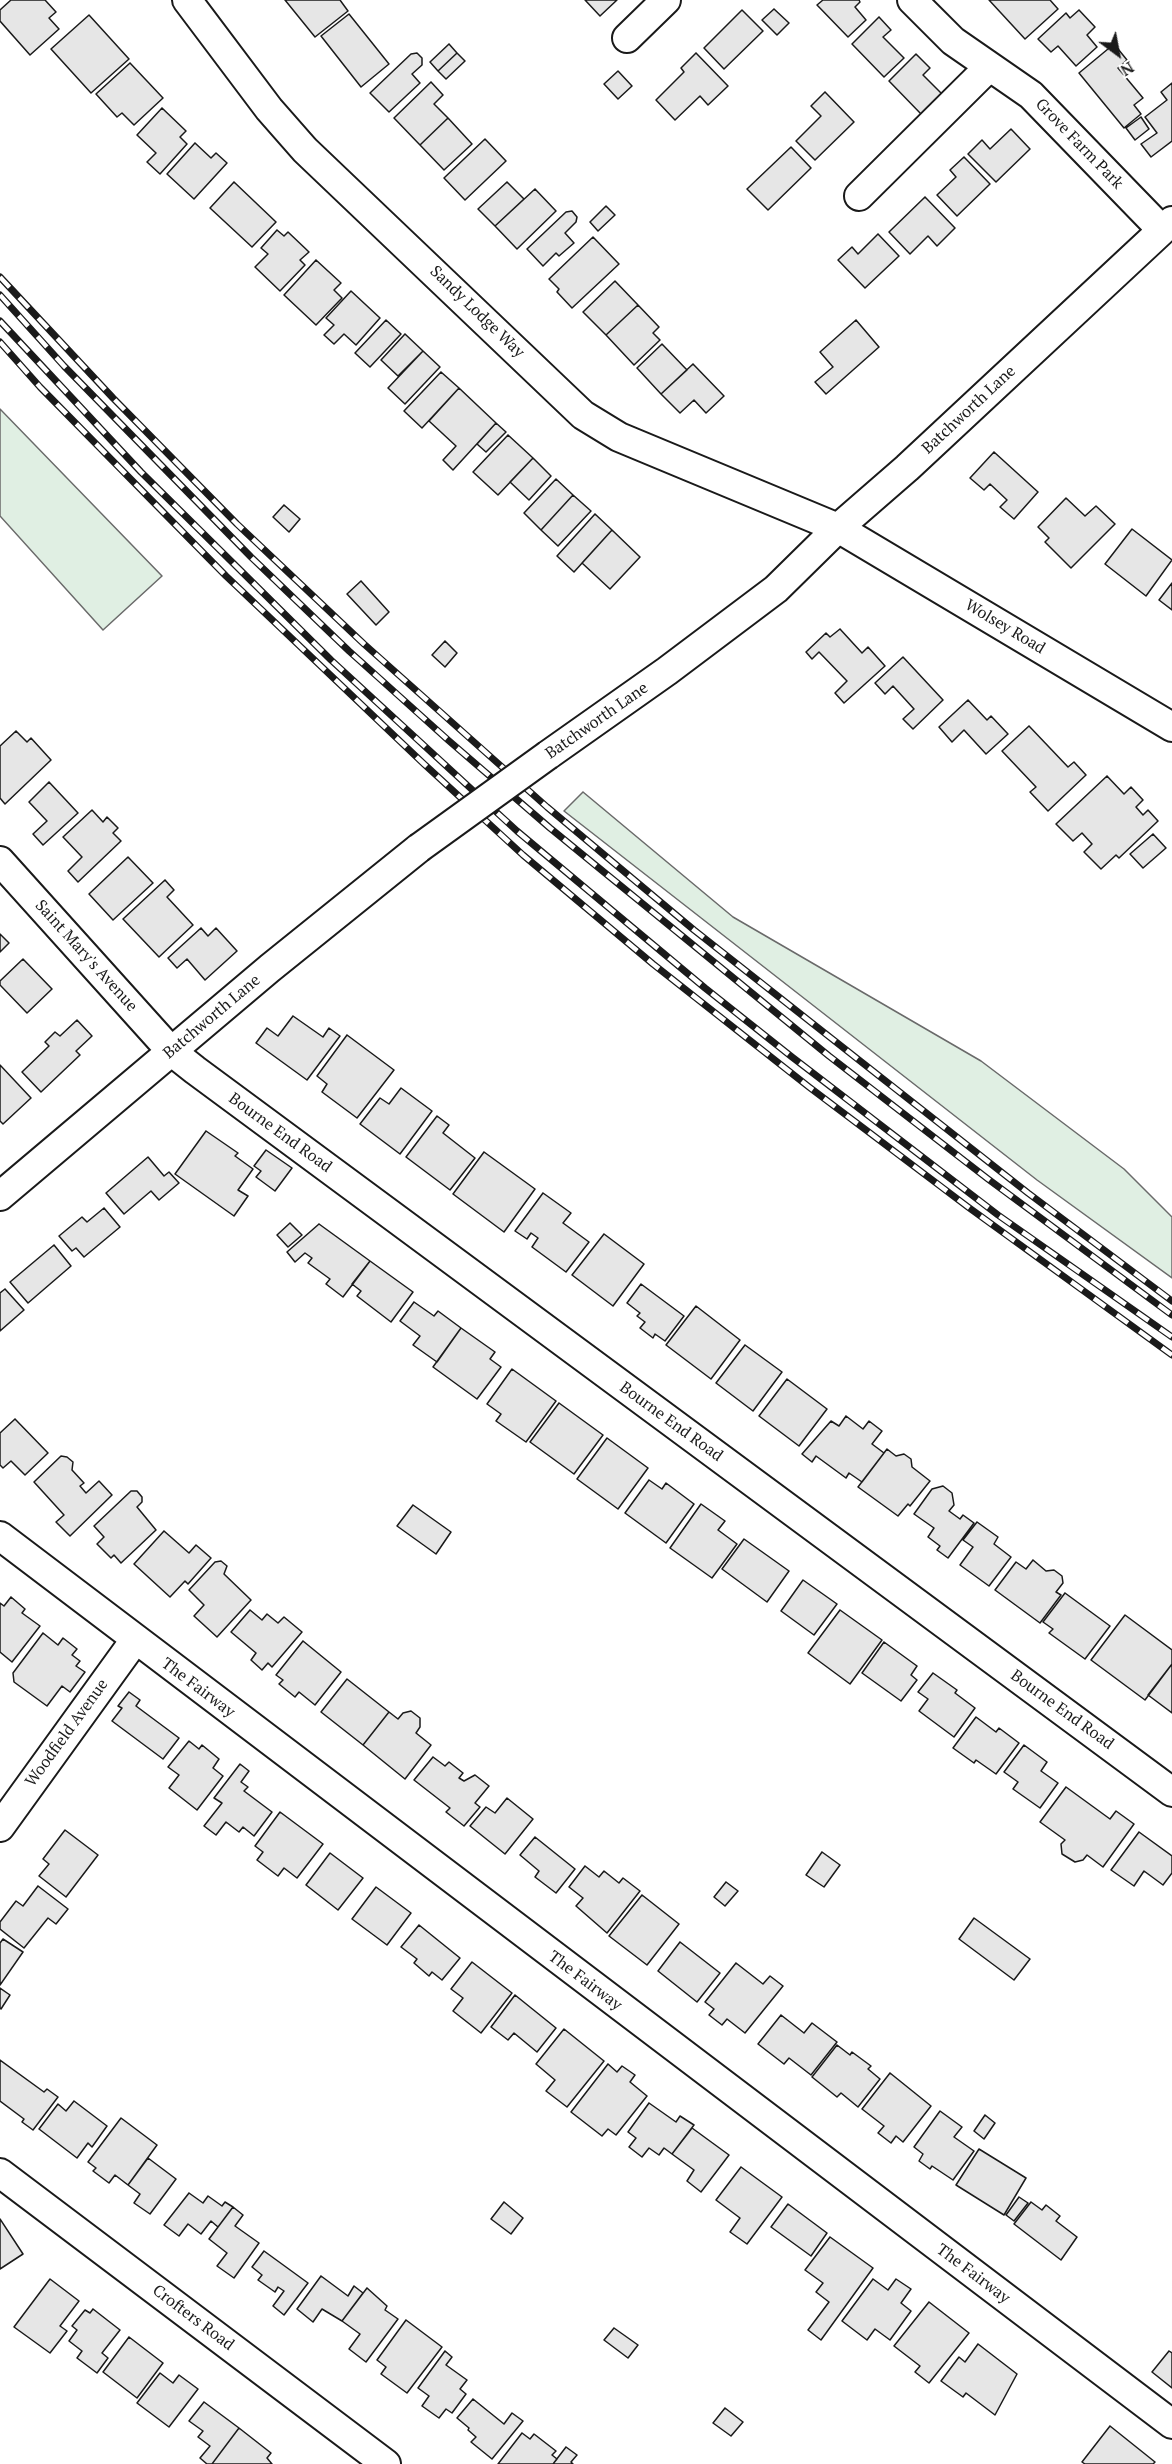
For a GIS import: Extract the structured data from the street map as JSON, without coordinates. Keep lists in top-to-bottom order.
{
  "streets": {
    "street": [
      "Grove Farm Park",
      "Sandy Lodge Way",
      "Batchworth Lane",
      "Wolsey Road",
      "Saint Mary's Avenue",
      "Bourne End Road",
      "The Fairway",
      "Woodfield Avenue",
      "Crofters Road"
    ]
  },
  "crossings": [
    ["Grove Farm Park", "Batchworth Lane"],
    ["Sandy Lodge Way", "Batchworth Lane"],
    ["Sandy Lodge Way", "Wolsey Road"],
    ["Batchworth Lane", "Wolsey Road"],
    ["Batchworth Lane", "Saint Mary's Avenue"],
    ["Batchworth Lane", "Bourne End Road"],
    ["Saint Mary's Avenue", "Bourne End Road"],
    ["The Fairway", "Woodfield Avenue"]
  ],
  "north": "bottom right"
}
